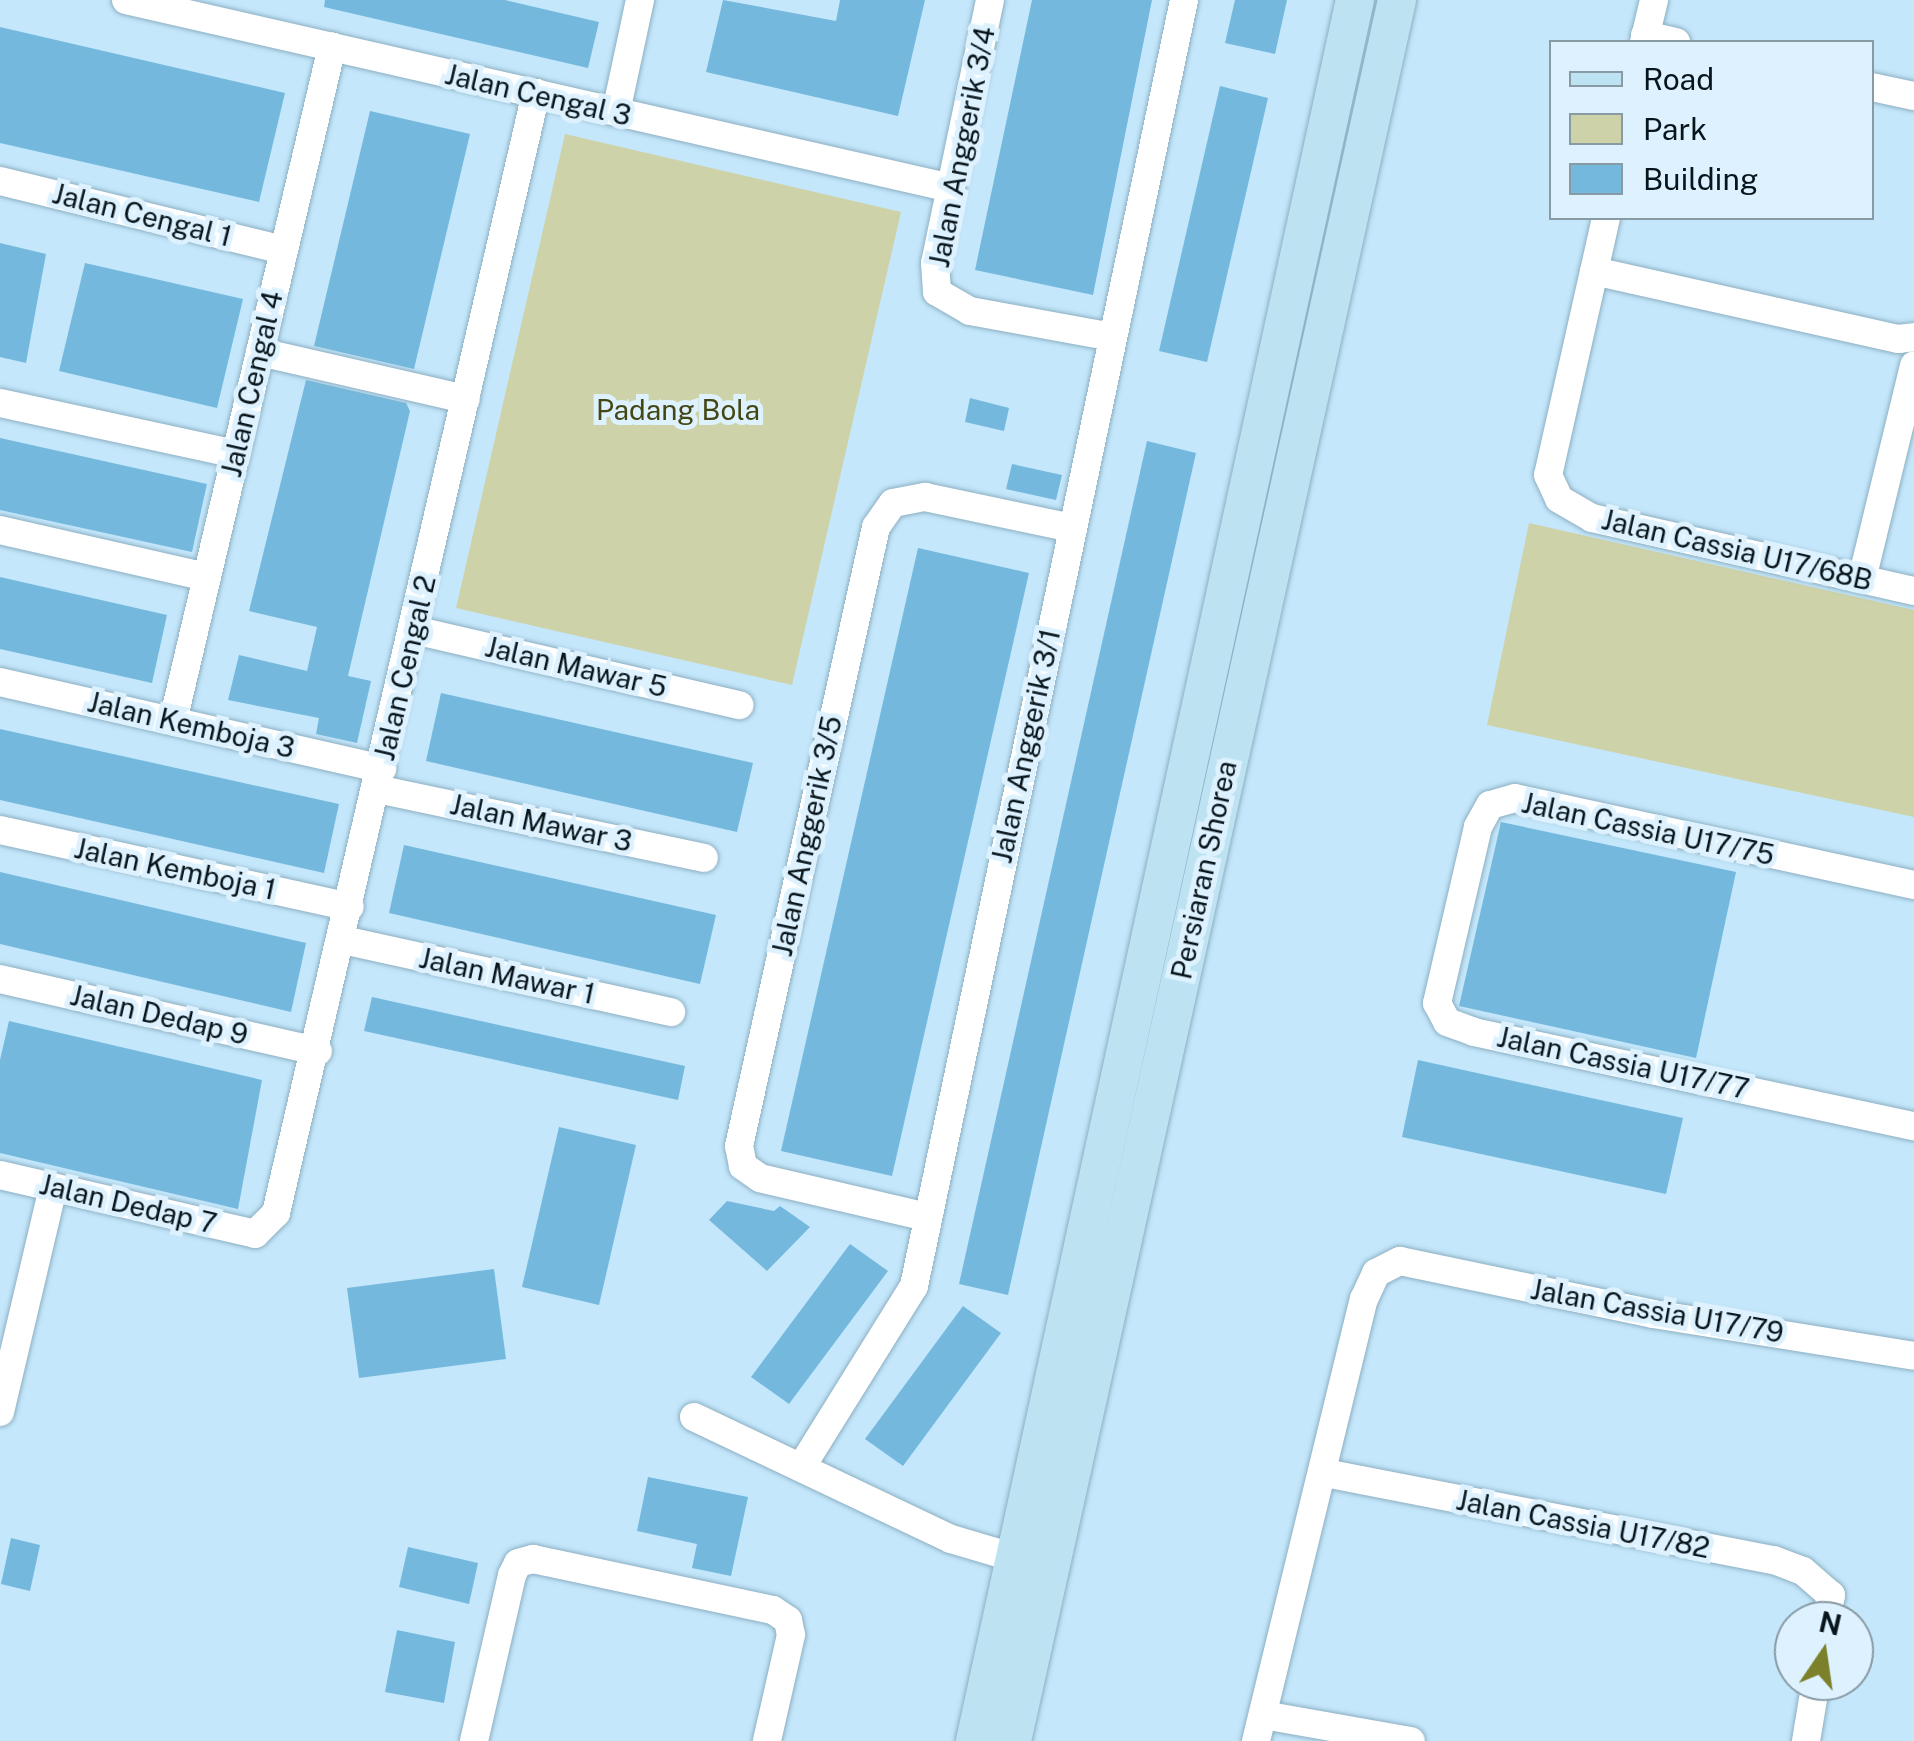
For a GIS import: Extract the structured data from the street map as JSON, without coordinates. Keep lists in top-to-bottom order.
{
  "streets": {
    "main road": ["Persiaran Shorea"],
    "street": [
      "Jalan Cengal 3",
      "Jalan Anggerik 3/4",
      "Jalan Cengal 1",
      "Jalan Cengal 4",
      "Jalan Cassia U17/68B",
      "Jalan Mawar 5",
      "Jalan Cengal 2",
      "Jalan Kemboja 3",
      "Jalan Anggerik 3/1",
      "Jalan Mawar 3",
      "Jalan Cassia U17/75",
      "Jalan Anggerik 3/5",
      "Jalan Kemboja 1",
      "Jalan Mawar 1",
      "Jalan Dedap 9",
      "Jalan Cassia U17/77",
      "Jalan Dedap 7",
      "Jalan Cassia U17/79",
      "Jalan Cassia U17/82"
    ]
  },
  "crossings": [
    ["Jalan Cengal 3", "Jalan Anggerik 3/4"],
    ["Jalan Cengal 3", "Jalan Cengal 4"],
    ["Jalan Cengal 3", "Jalan Cengal 2"],
    ["Jalan Anggerik 3/4", "Jalan Anggerik 3/1"],
    ["Jalan Cengal 1", "Jalan Cengal 4"],
    ["Jalan Cengal 4", "Jalan Kemboja 3"],
    ["Jalan Mawar 5", "Jalan Cengal 2"],
    ["Jalan Cengal 2", "Jalan Kemboja 3"],
    ["Jalan Cengal 2", "Jalan Mawar 3"],
    ["Jalan Cengal 2", "Jalan Kemboja 1"],
    ["Jalan Cengal 2", "Jalan Mawar 1"],
    ["Jalan Cengal 2", "Jalan Dedap 9"],
    ["Jalan Cengal 2", "Jalan Dedap 7"],
    ["Jalan Kemboja 3", "Jalan Mawar 3"],
    ["Jalan Anggerik 3/1", "Jalan Anggerik 3/5"],
    ["Jalan Cassia U17/75", "Jalan Cassia U17/77"],
    ["Jalan Cassia U17/79", "Jalan Cassia U17/82"]
  ],
  "parks": ["Padang Bola"],
  "legend": ["Road", "Park", "Building"],
  "north": "top"
}
